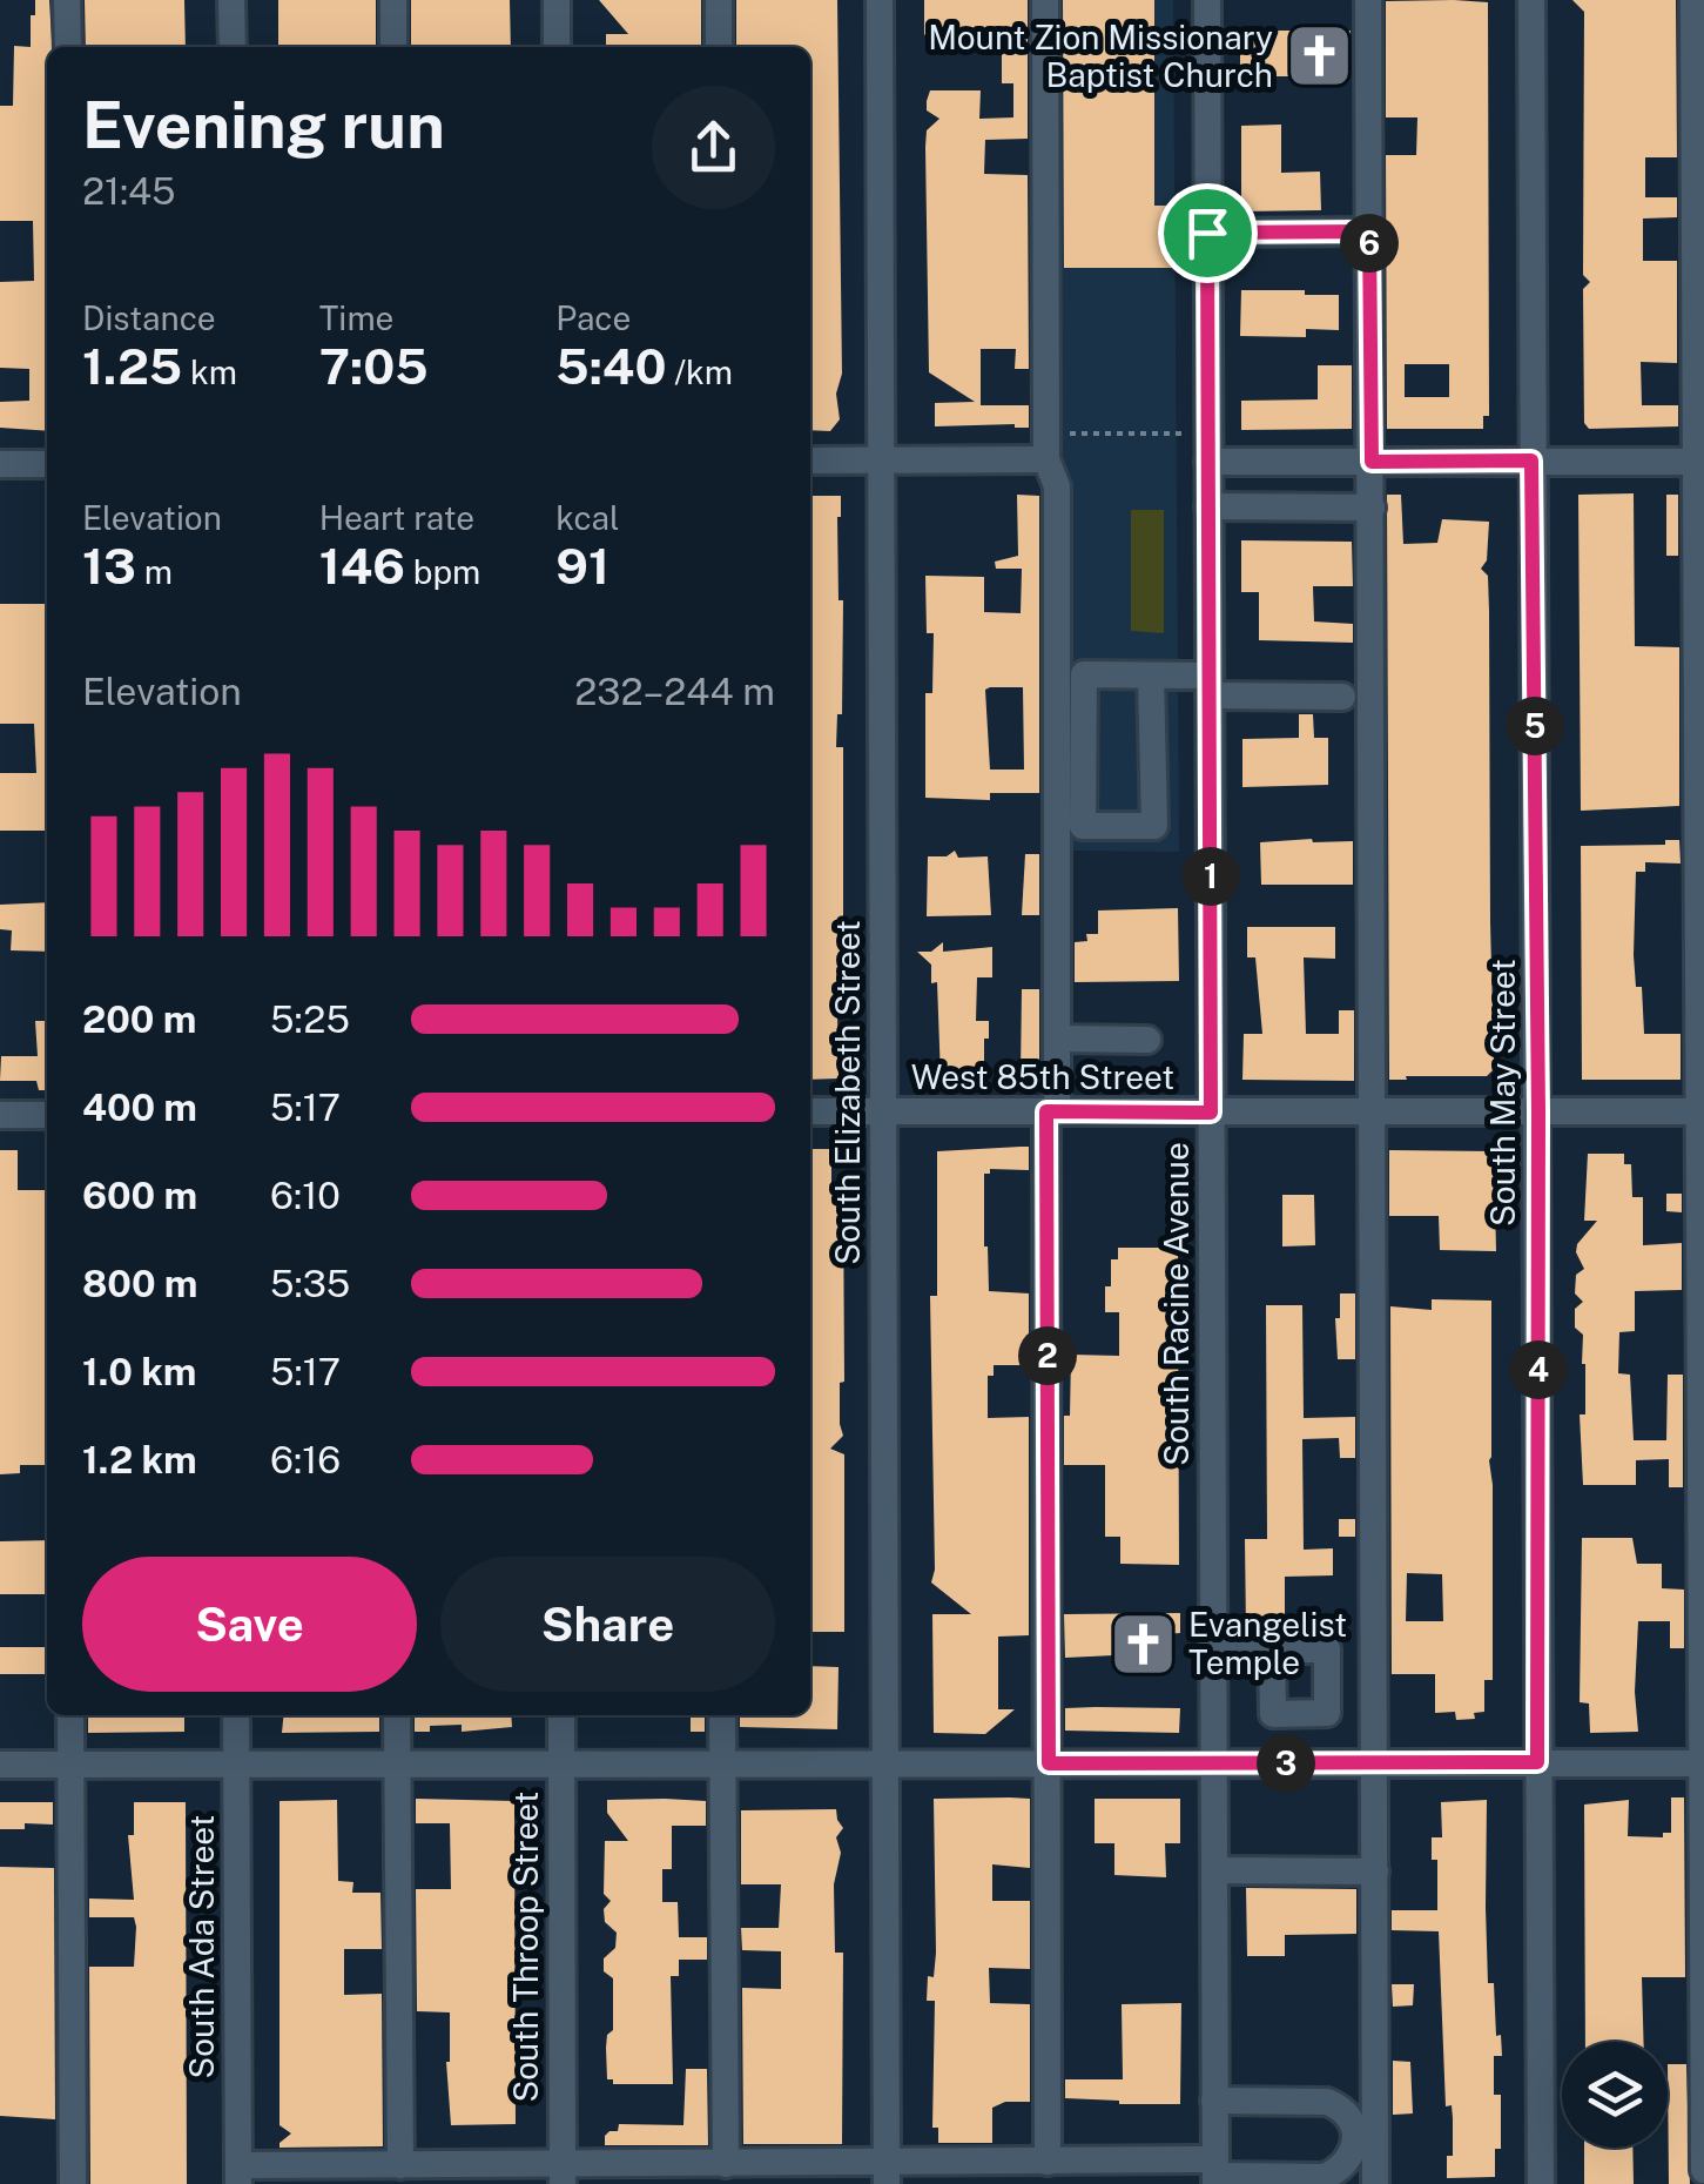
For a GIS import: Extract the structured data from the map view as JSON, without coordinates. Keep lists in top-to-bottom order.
{
  "streets": {
    "street": [
      "West 85th Street",
      "South Elizabeth Street",
      "South May Street",
      "South Racine Avenue",
      "South Ada Street",
      "South Throop Street"
    ]
  },
  "crossings": [
    ["West 85th Street", "South Elizabeth Street"],
    ["West 85th Street", "South May Street"],
    ["West 85th Street", "South Racine Avenue"]
  ],
  "places": {
    "church": ["Mount Zion Missionary Baptist Church", "Evangelist Temple"]
  },
  "page": {
    "heading": ["Evening run", "21:45"],
    "pins": [
      "6",
      "5",
      "1",
      "2",
      "4",
      "3"
    ],
    "stats": [
      ["Distance", "1.25 km"],
      ["Time", "7:05"],
      ["Pace", "5:40 /km"],
      ["Elevation", "13 m"],
      ["Heart rate", "146 bpm"],
      ["kcal", "91"]
    ],
    "chart": ["Elevation", "232–244 m"],
    "list": [
      {
        "name": "200 m",
        "note": "5:25"
      },
      {
        "name": "400 m",
        "note": "5:17"
      },
      {
        "name": "600 m",
        "note": "6:10"
      },
      {
        "name": "800 m",
        "note": "5:35"
      },
      {
        "name": "1.0 km",
        "note": "5:17"
      },
      {
        "name": "1.2 km",
        "note": "6:16"
      }
    ],
    "buttons": ["Save", "Share"]
  }
}
